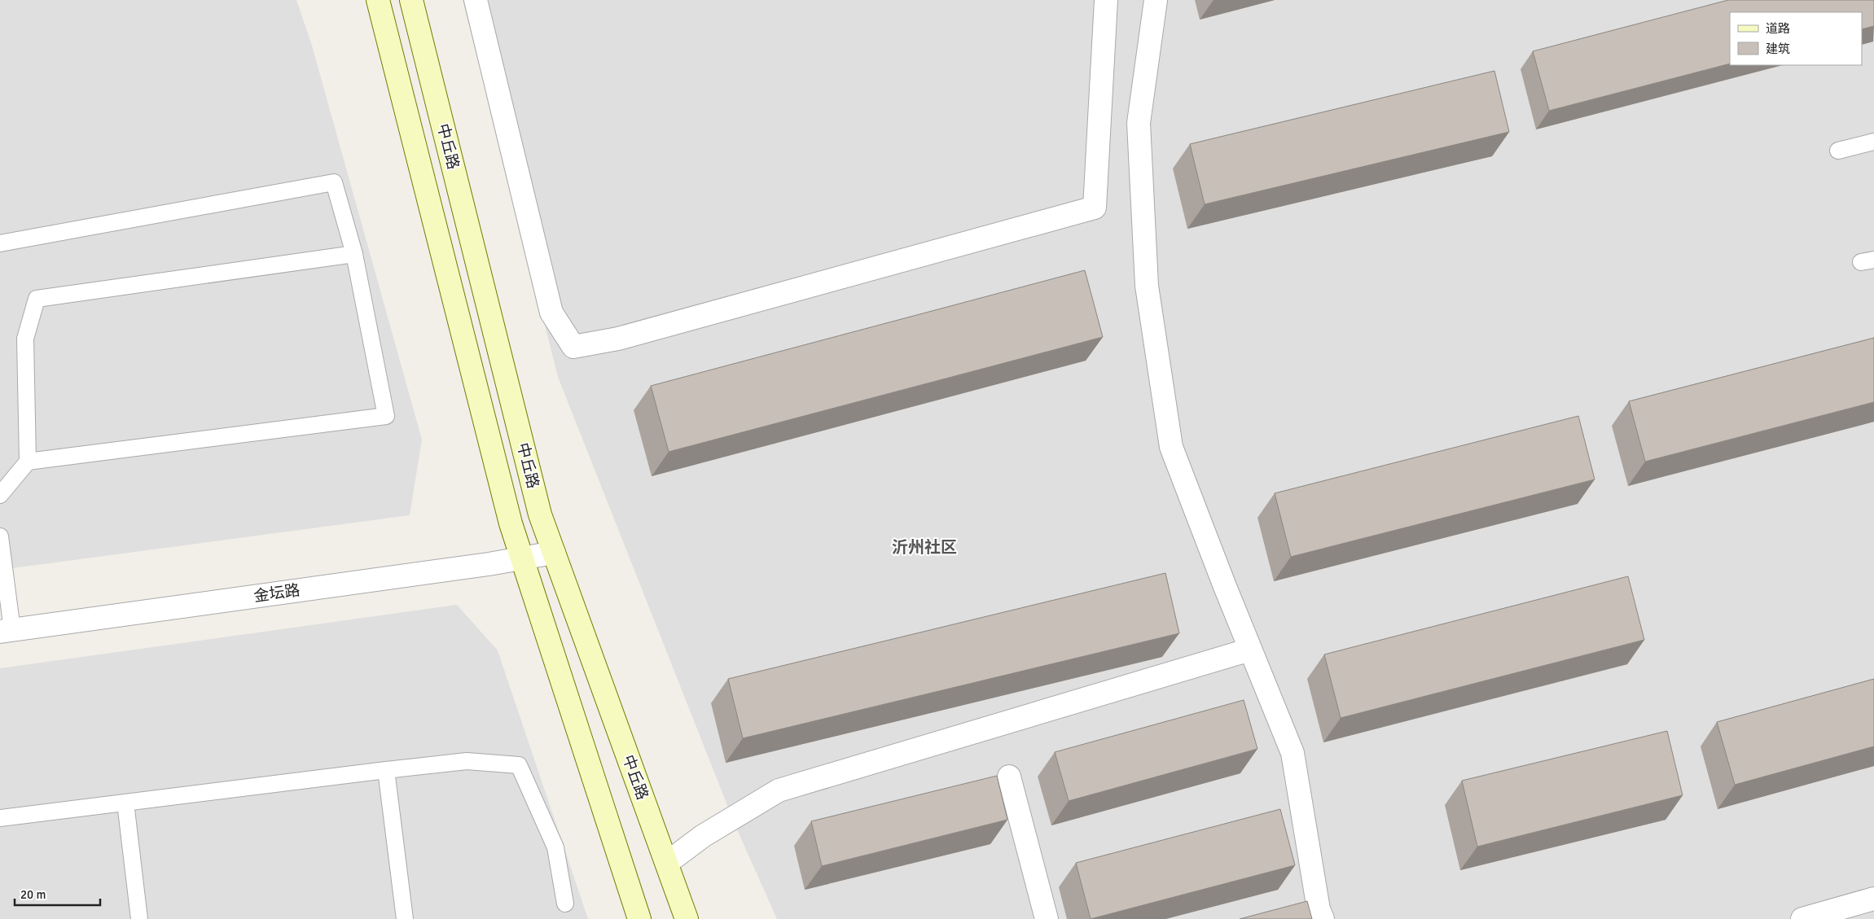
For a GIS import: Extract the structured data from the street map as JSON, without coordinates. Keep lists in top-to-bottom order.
{
  "streets": {
    "main road": ["中丘路"],
    "street": ["金坛路"]
  },
  "crossings": [
    ["中丘路", "金坛路"]
  ],
  "districts": ["沂州社区"],
  "legend": ["道路", "建筑"],
  "scale_bar": "20 m"
}
